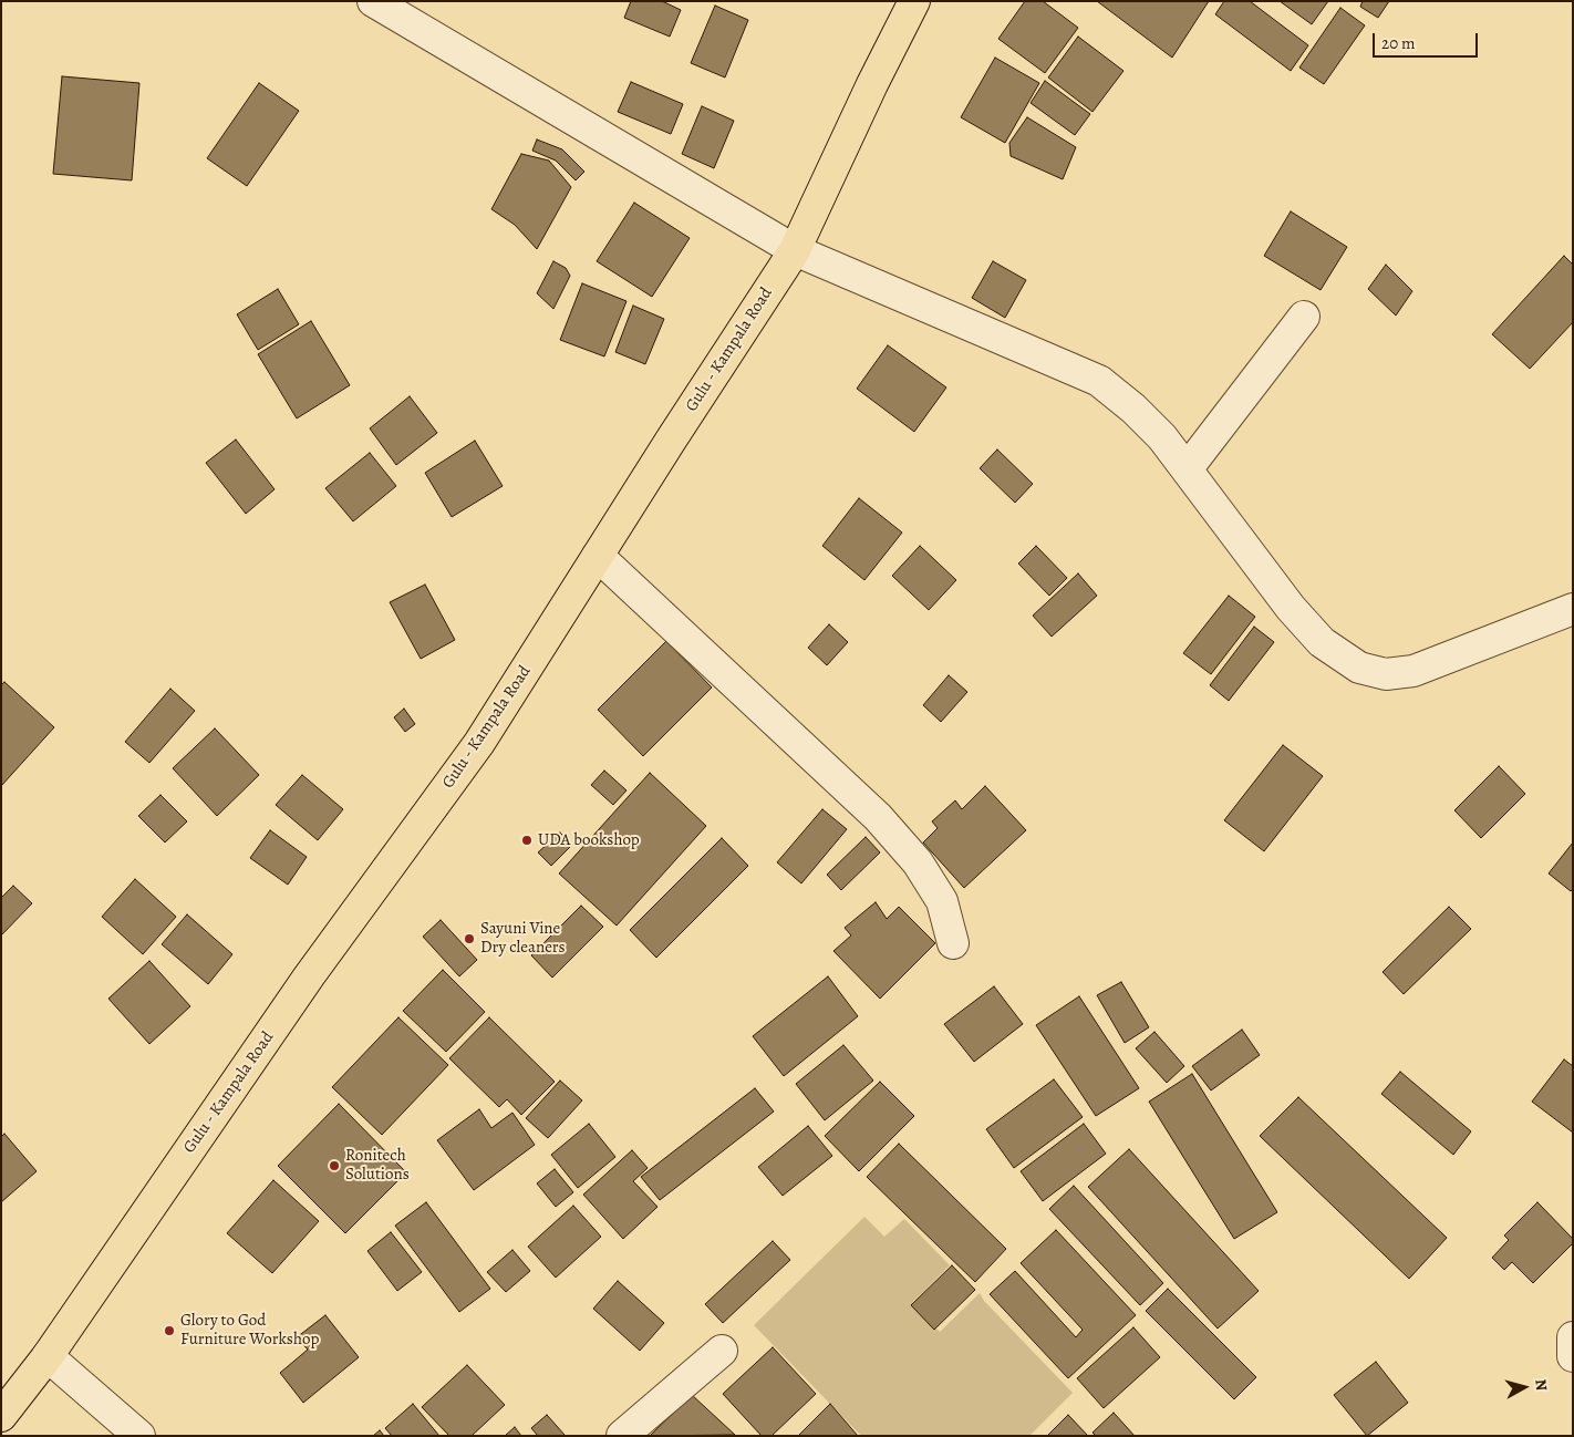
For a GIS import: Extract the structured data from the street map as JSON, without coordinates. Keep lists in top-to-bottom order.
{
  "streets": {
    "main road": ["Gulu - Kampala Road"]
  },
  "places": [
    "UDA bookshop",
    "Sayuni Vine Dry cleaners",
    "Ronitech Solutions",
    "Glory to God Furniture Workshop"
  ],
  "scale_bar": "20 m",
  "north": "right"
}
